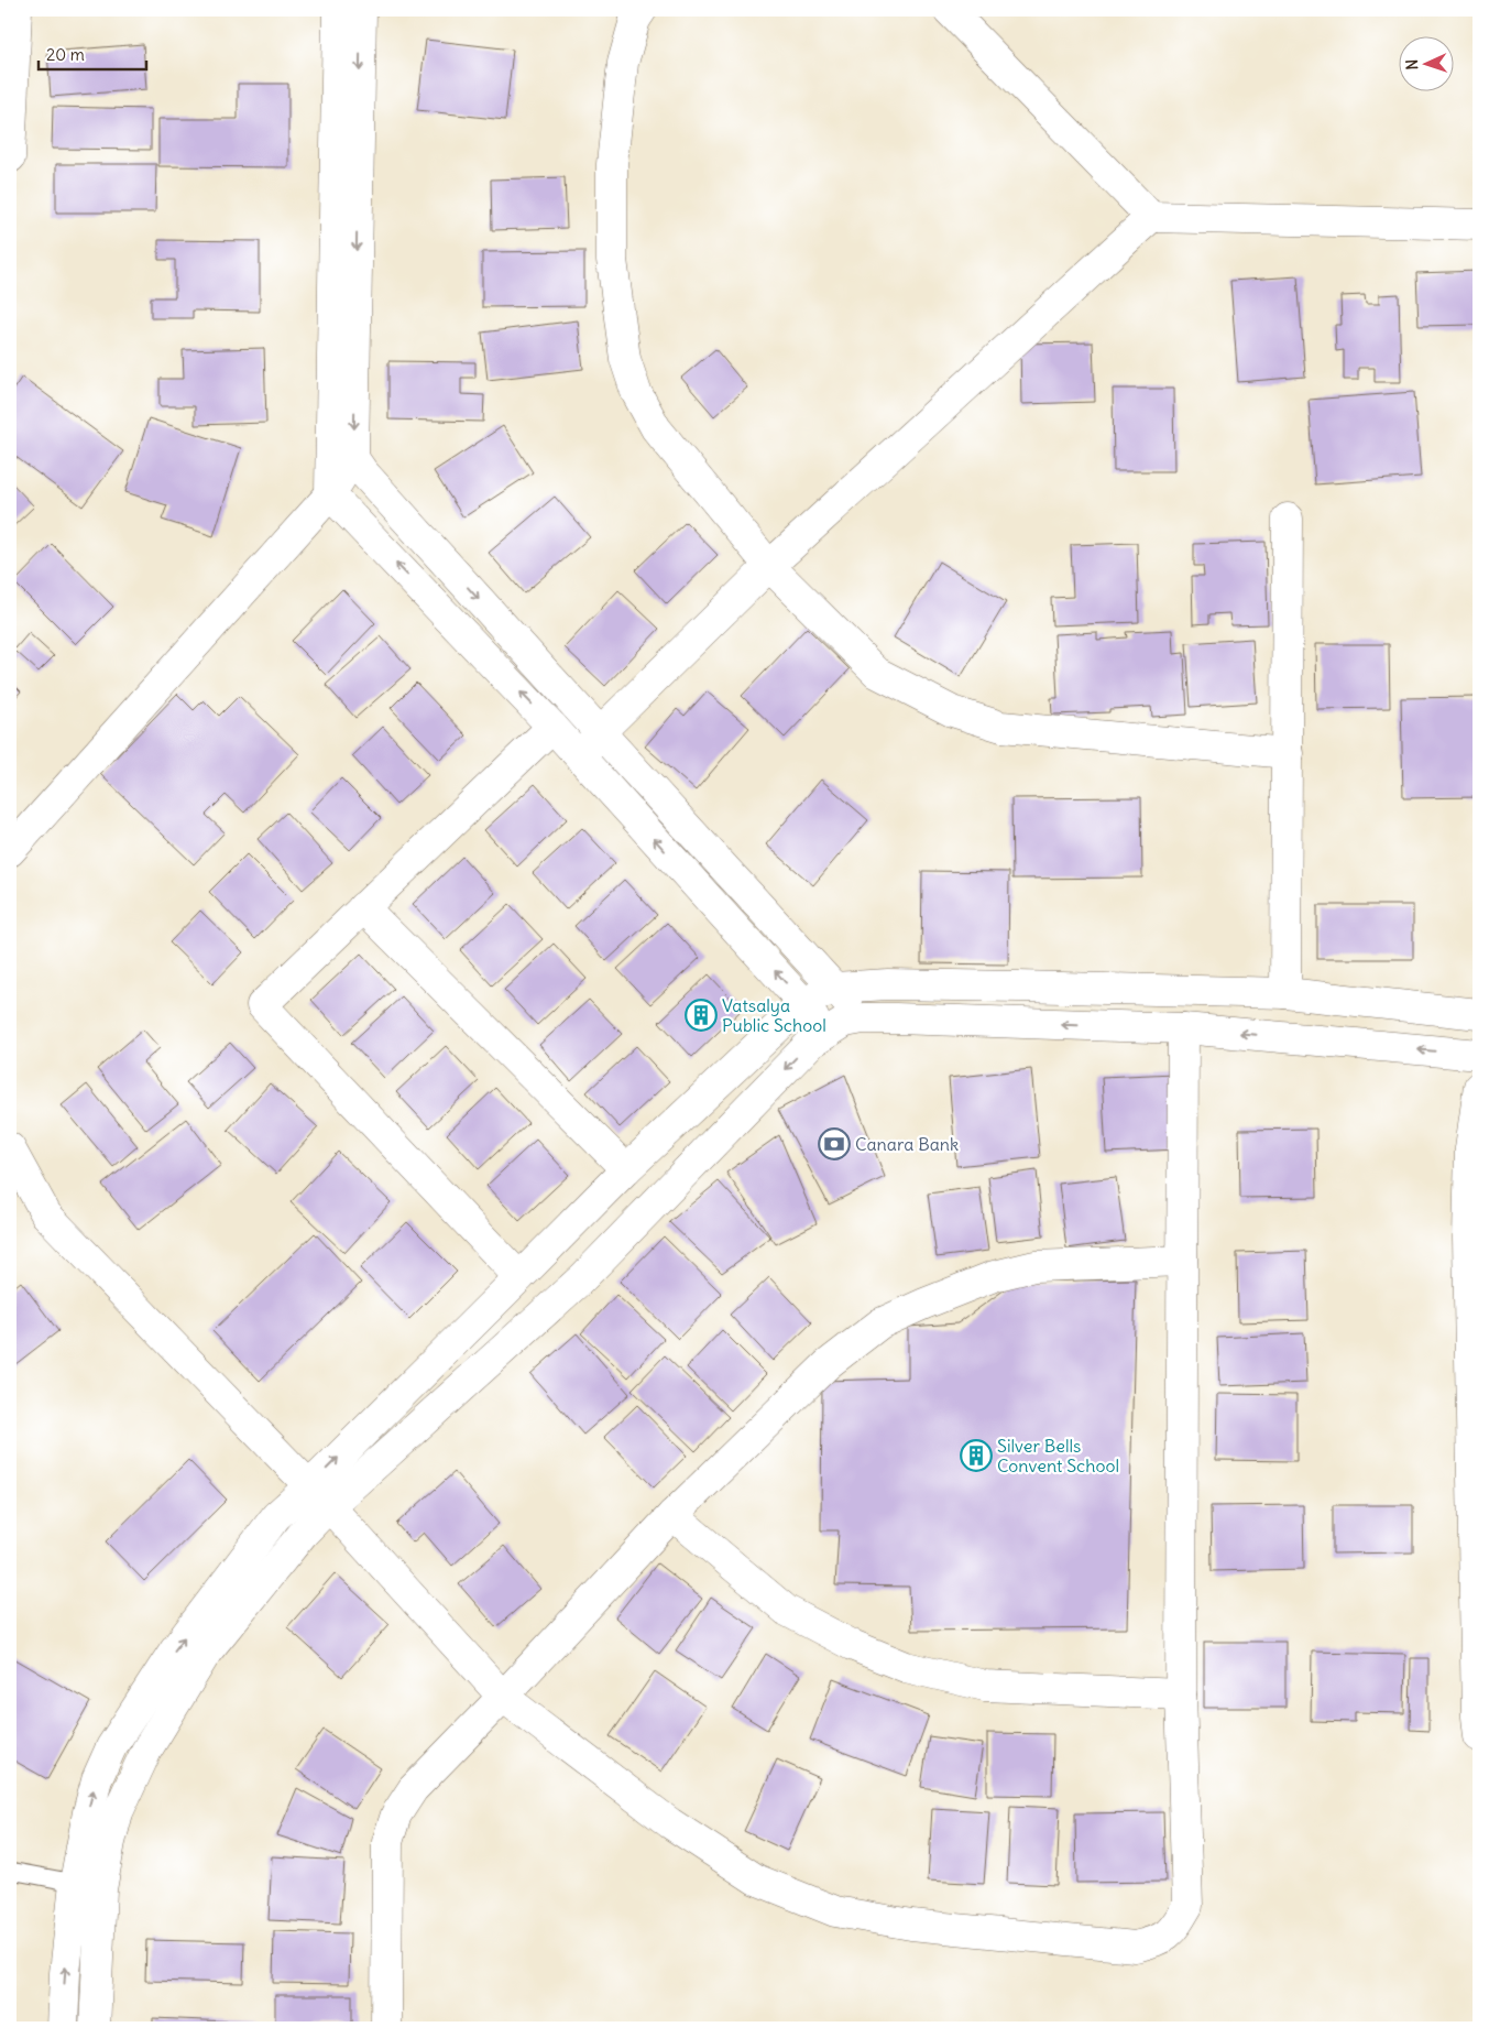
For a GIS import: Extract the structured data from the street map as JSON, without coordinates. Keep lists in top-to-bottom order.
{
  "places": {
    "building": ["Vatsalya Public School", "Silver Bells Convent School"],
    "bank": ["Canara Bank"]
  },
  "scale_bar": "20 m",
  "north": "left"
}
